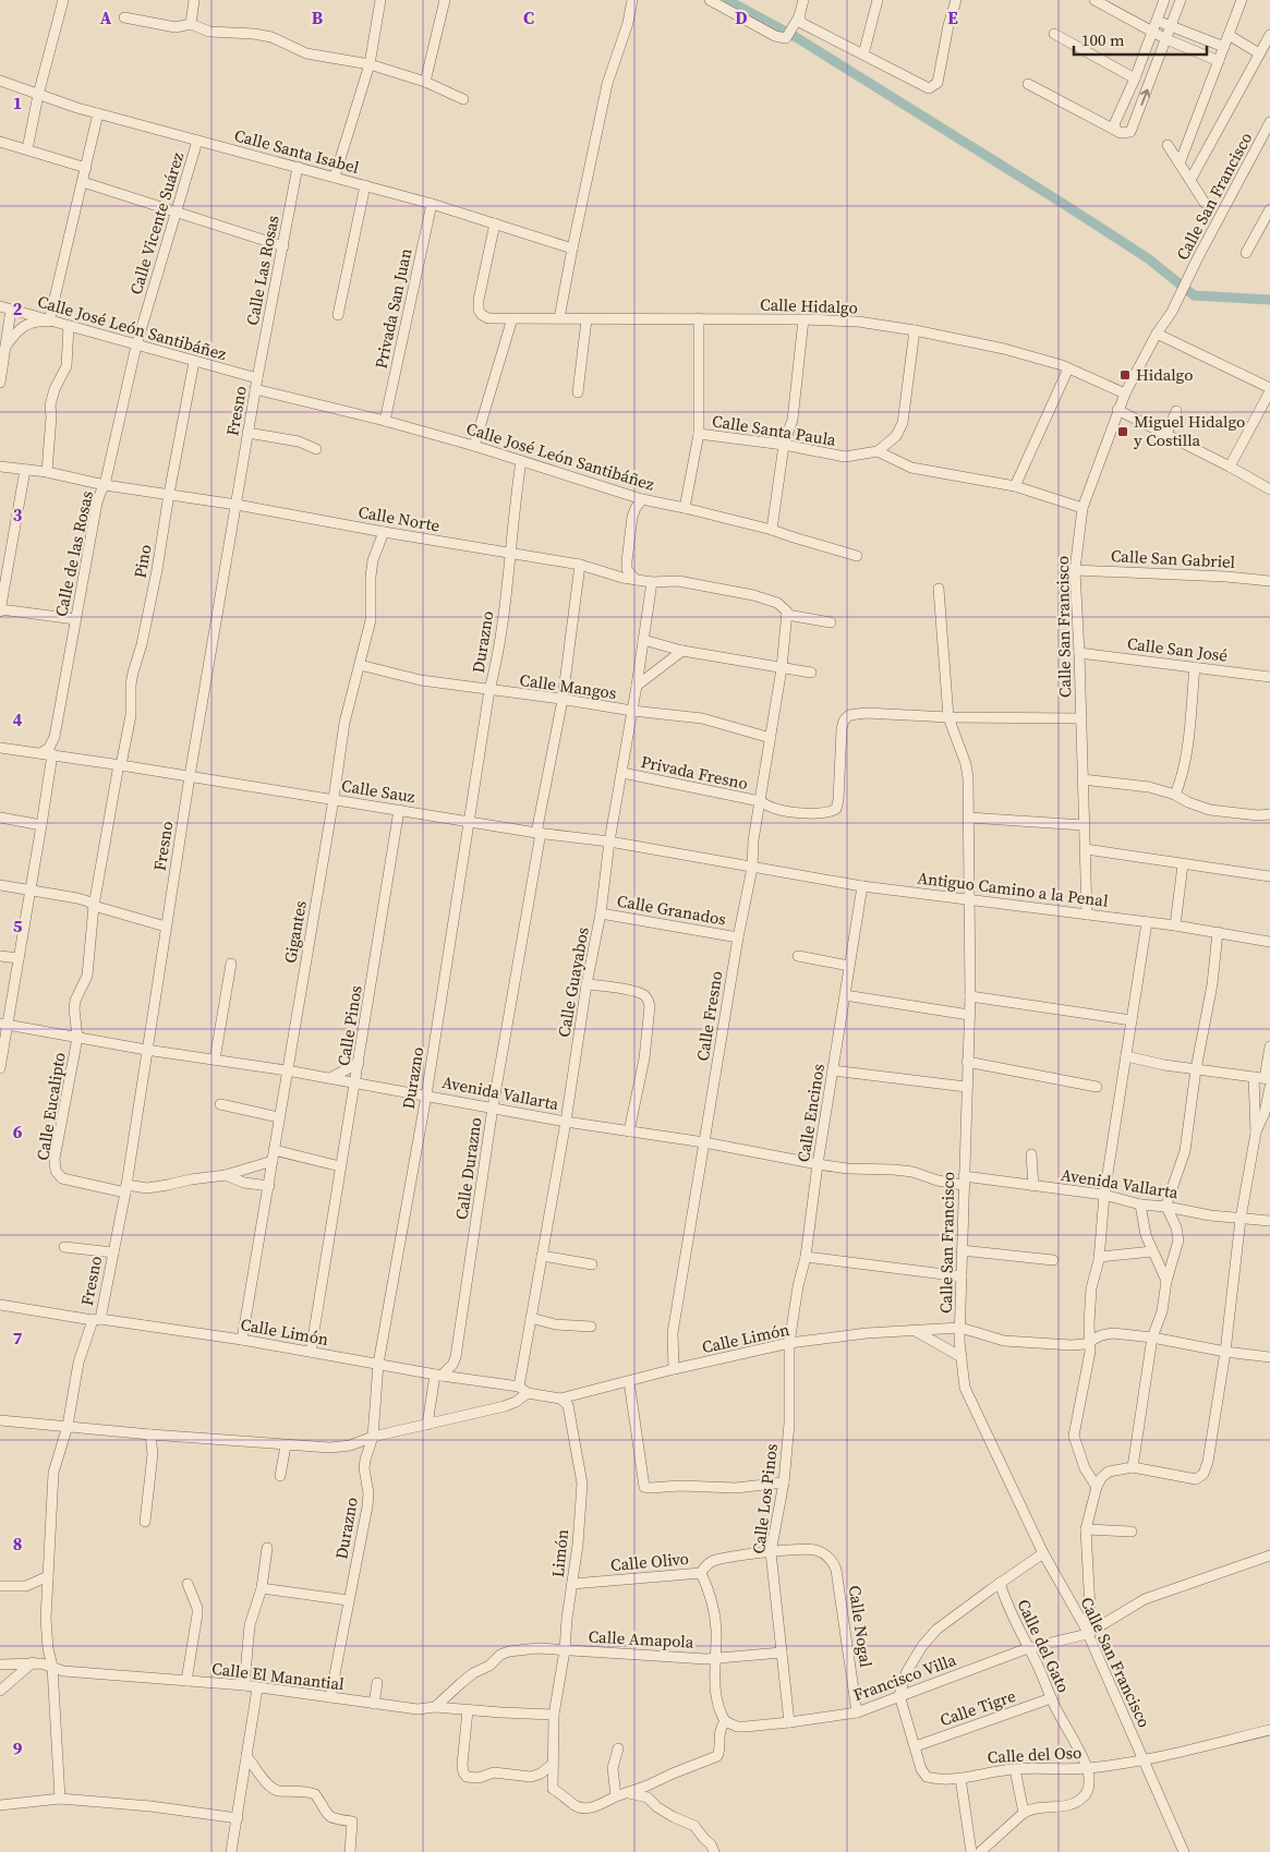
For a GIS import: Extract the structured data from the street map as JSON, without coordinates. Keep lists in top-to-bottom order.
{
  "streets": {
    "street": [
      "Calle Santa Isabel",
      "Calle San Francisco",
      "Calle Vicente Suárez",
      "Calle Las Rosas",
      "Calle Hidalgo",
      "Privada San Juan",
      "Calle José León Santibáñez",
      "Fresno",
      "Calle Santa Paula",
      "Calle Norte",
      "Calle de las Rosas",
      "Calle San Gabriel",
      "Pino",
      "Durazno",
      "Calle San José",
      "Calle Mangos",
      "Privada Fresno",
      "Calle Sauz",
      "Antiguo Camino a la Penal",
      "Calle Granados",
      "Gigantes",
      "Calle Guayabos",
      "Calle Fresno",
      "Calle Pinos",
      "Avenida Vallarta",
      "Calle Eucalipto",
      "Calle Encinos",
      "Calle Durazno",
      "Calle Limón",
      "Calle Los Pinos",
      "Limón",
      "Calle Olivo",
      "Calle Nogal",
      "Calle Amapola",
      "Calle del Gato",
      "Calle El Manantial",
      "Francisco Villa",
      "Calle Tigre",
      "Calle del Oso"
    ]
  },
  "crossings": [
    ["Calle Santa Isabel", "Calle Vicente Suárez"],
    ["Calle Santa Isabel", "Calle Las Rosas"],
    ["Calle Santa Isabel", "Calle Hidalgo"],
    ["Calle Santa Isabel", "Privada San Juan"],
    ["Calle San Francisco", "Calle Hidalgo"],
    ["Calle San Francisco", "Calle San Gabriel"],
    ["Calle San Francisco", "Calle San José"],
    ["Calle San Francisco", "Privada Fresno"],
    ["Calle San Francisco", "Antiguo Camino a la Penal"],
    ["Calle San Francisco", "Avenida Vallarta"],
    ["Calle San Francisco", "Calle Limón"],
    ["Calle San Francisco", "Francisco Villa"],
    ["Calle San Francisco", "Calle del Oso"],
    ["Calle Vicente Suárez", "Calle José León Santibáñez"],
    ["Calle Vicente Suárez", "Calle de las Rosas"],
    ["Calle Las Rosas", "Calle José León Santibáñez"],
    ["Calle Las Rosas", "Fresno"],
    ["Calle Hidalgo", "Calle Santa Paula"],
    ["Privada San Juan", "Calle José León Santibáñez"],
    ["Calle José León Santibáñez", "Fresno"],
    ["Calle José León Santibáñez", "Calle de las Rosas"],
    ["Calle José León Santibáñez", "Pino"],
    ["Calle José León Santibáñez", "Durazno"],
    ["Fresno", "Calle Norte"],
    ["Fresno", "Calle Sauz"],
    ["Fresno", "Avenida Vallarta"],
    ["Fresno", "Calle Eucalipto"],
    ["Fresno", "Calle Limón"],
    ["Fresno", "Calle El Manantial"],
    ["Calle Norte", "Calle de las Rosas"],
    ["Calle Norte", "Pino"],
    ["Calle Norte", "Durazno"],
    ["Calle Norte", "Gigantes"],
    ["Calle Norte", "Calle Guayabos"],
    ["Calle Norte", "Calle Fresno"],
    ["Calle Norte", "Calle Durazno"],
    ["Pino", "Calle Sauz"],
    ["Pino", "Calle Eucalipto"],
    ["Durazno", "Calle Mangos"],
    ["Durazno", "Calle Sauz"],
    ["Durazno", "Avenida Vallarta"],
    ["Durazno", "Calle Limón"],
    ["Durazno", "Calle El Manantial"],
    ["Calle Mangos", "Gigantes"],
    ["Calle Mangos", "Calle Guayabos"],
    ["Calle Mangos", "Calle Fresno"],
    ["Calle Mangos", "Calle Durazno"],
    ["Privada Fresno", "Calle Guayabos"],
    ["Privada Fresno", "Calle Fresno"],
    ["Calle Sauz", "Antiguo Camino a la Penal"],
    ["Calle Sauz", "Gigantes"],
    ["Calle Sauz", "Calle Guayabos"],
    ["Calle Sauz", "Calle Fresno"],
    ["Calle Sauz", "Calle Pinos"],
    ["Calle Sauz", "Calle Durazno"],
    ["Antiguo Camino a la Penal", "Calle Fresno"],
    ["Antiguo Camino a la Penal", "Calle Encinos"],
    ["Calle Granados", "Calle Guayabos"],
    ["Calle Granados", "Calle Fresno"],
    ["Gigantes", "Avenida Vallarta"],
    ["Gigantes", "Calle Eucalipto"],
    ["Gigantes", "Calle Limón"],
    ["Calle Guayabos", "Avenida Vallarta"],
    ["Calle Guayabos", "Calle Limón"],
    ["Calle Fresno", "Avenida Vallarta"],
    ["Calle Fresno", "Calle Limón"],
    ["Calle Pinos", "Avenida Vallarta"],
    ["Calle Pinos", "Calle Limón"],
    ["Avenida Vallarta", "Calle Eucalipto"],
    ["Avenida Vallarta", "Calle Encinos"],
    ["Avenida Vallarta", "Calle Durazno"],
    ["Calle Encinos", "Calle Limón"],
    ["Calle Encinos", "Calle Los Pinos"],
    ["Calle Durazno", "Calle Limón"],
    ["Calle Limón", "Calle Los Pinos"],
    ["Calle Limón", "Limón"],
    ["Calle Los Pinos", "Calle Olivo"],
    ["Calle Los Pinos", "Calle Amapola"],
    ["Calle Los Pinos", "Francisco Villa"],
    ["Limón", "Calle Olivo"],
    ["Limón", "Calle Amapola"],
    ["Limón", "Calle El Manantial"],
    ["Calle Olivo", "Calle Nogal"],
    ["Calle Nogal", "Francisco Villa"],
    ["Calle Amapola", "Calle El Manantial"],
    ["Calle del Gato", "Francisco Villa"],
    ["Calle del Gato", "Calle Tigre"],
    ["Calle del Gato", "Calle del Oso"],
    ["Calle Tigre", "Calle del Oso"]
  ],
  "places": {
    "transit": ["Hidalgo", "Miguel Hidalgo y Costilla"]
  },
  "scale_bar": "100 m",
  "grid": {
    "columns": [
      "A",
      "B",
      "C",
      "D",
      "E"
    ],
    "rows": [
      "1",
      "2",
      "3",
      "4",
      "5",
      "6",
      "7",
      "8",
      "9"
    ]
  }
}
